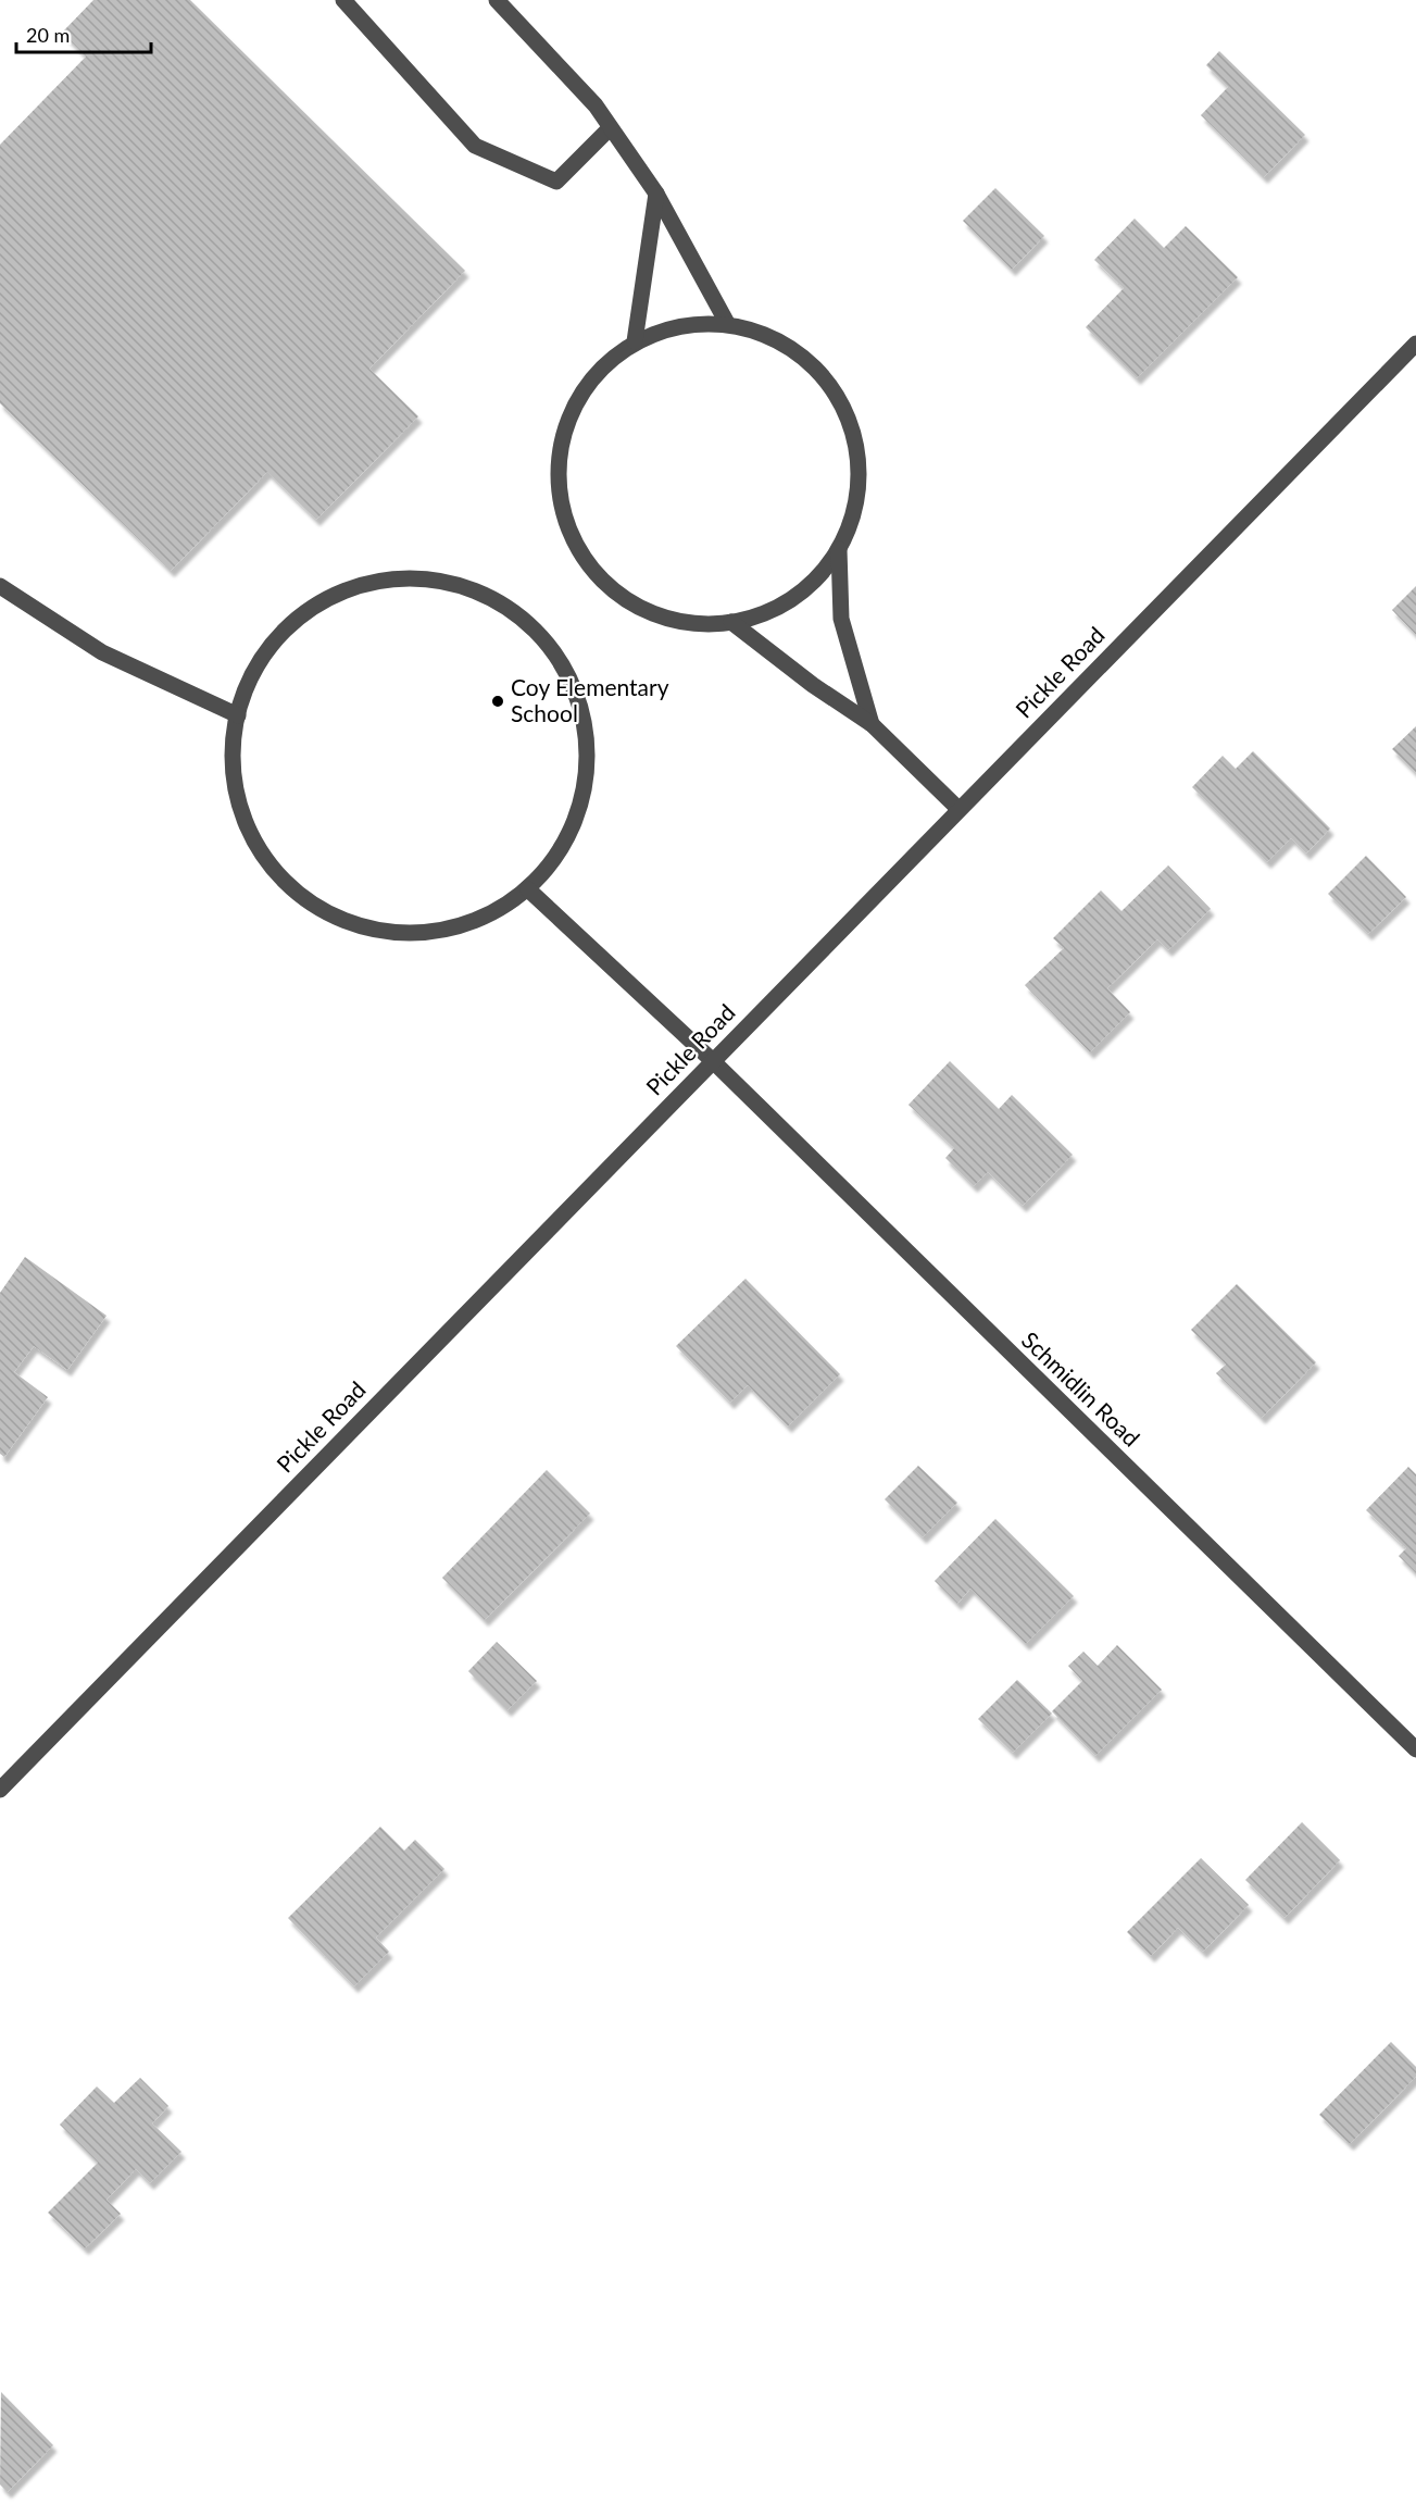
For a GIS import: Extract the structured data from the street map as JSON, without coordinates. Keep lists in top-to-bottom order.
{
  "streets": {
    "street": ["Pickle Road", "Schmidlin Road"]
  },
  "crossings": [
    ["Pickle Road", "Schmidlin Road"]
  ],
  "places": ["Coy Elementary School"],
  "scale_bar": "20 m"
}
